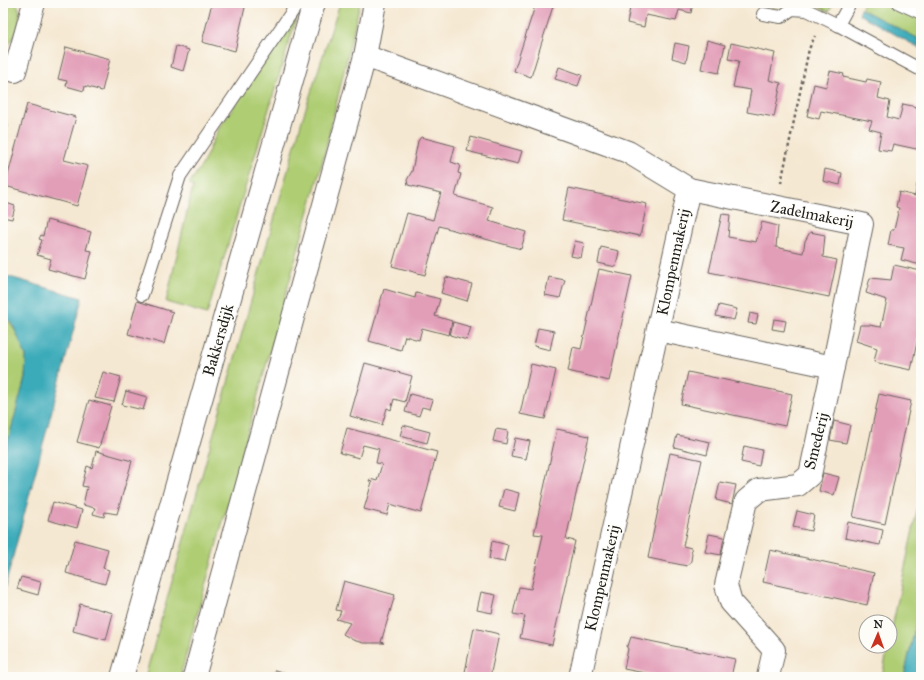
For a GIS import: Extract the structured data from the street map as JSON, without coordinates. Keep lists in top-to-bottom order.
{
  "streets": {
    "street": [
      "Zadelmakerij",
      "Klompenmakerij",
      "Bakkersdijk",
      "Smederij"
    ]
  },
  "crossings": [
    ["Zadelmakerij", "Klompenmakerij"],
    ["Zadelmakerij", "Smederij"]
  ],
  "north": "top"
}
